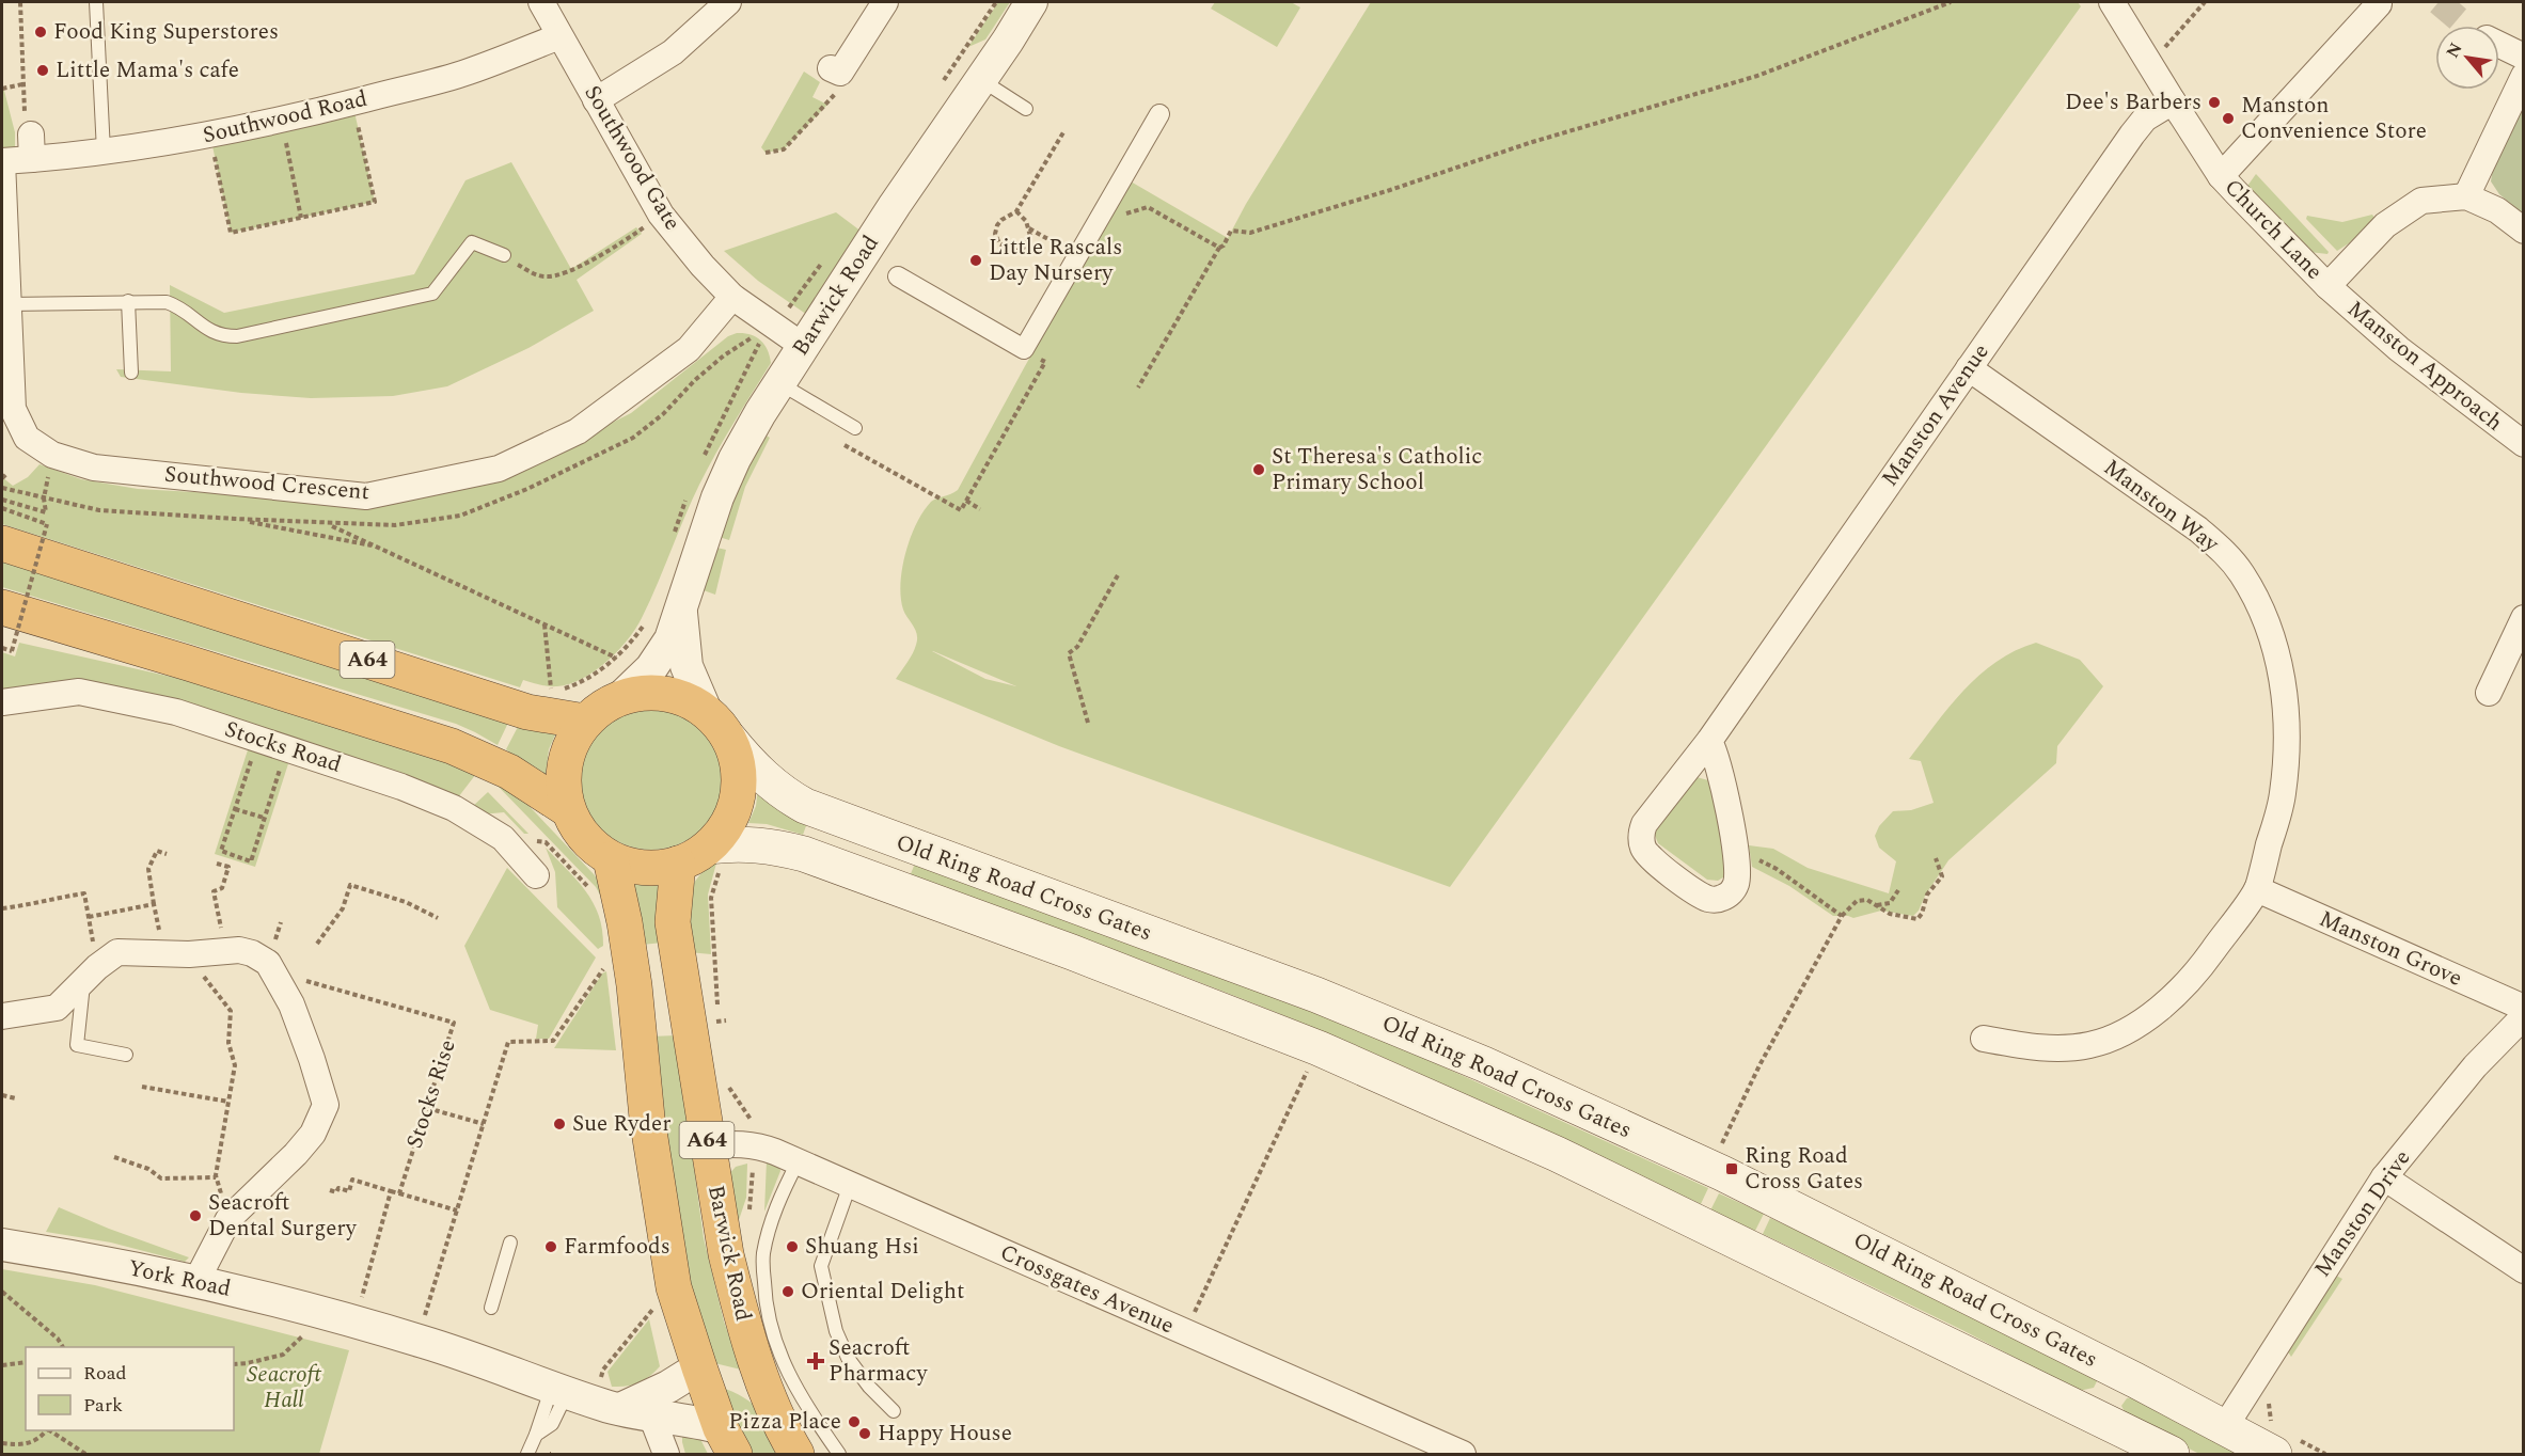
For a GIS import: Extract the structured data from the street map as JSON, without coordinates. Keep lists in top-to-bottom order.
{
  "streets": {
    "highway": ["Barwick Road", "A64", "York Road"],
    "main road": ["Old Ring Road Cross Gates"],
    "street": [
      "Southwood Road",
      "Southwood Gate",
      "Church Lane",
      "Manston Approach",
      "Manston Avenue",
      "Southwood Crescent",
      "Manston Way",
      "Stocks Road",
      "Manston Grove",
      "Manston Drive",
      "Crossgates Avenue"
    ],
    "path": ["Stocks Rise"]
  },
  "crossings": [
    ["Southwood Road", "Southwood Gate"],
    ["Southwood Road", "Southwood Crescent"],
    ["Southwood Gate", "Barwick Road"],
    ["Southwood Gate", "Southwood Crescent"],
    ["Church Lane", "Manston Approach"],
    ["Church Lane", "Manston Avenue"],
    ["Barwick Road", "A64"],
    ["Barwick Road", "Old Ring Road Cross Gates"],
    ["Barwick Road", "Crossgates Avenue"],
    ["Manston Avenue", "Manston Way"],
    ["Manston Way", "Manston Grove"],
    ["A64", "Old Ring Road Cross Gates"],
    ["A64", "York Road"],
    ["Old Ring Road Cross Gates", "Manston Drive"]
  ],
  "parks": ["Seacroft Hall"],
  "places": {
    "other": [
      "Food King Superstores",
      "Little Mama's cafe",
      "Dee's Barbers",
      "Manston Convenience Store",
      "Little Rascals Day Nursery",
      "St Theresa's Catholic Primary School",
      "Sue Ryder",
      "Seacroft Dental Surgery",
      "Farmfoods",
      "Shuang Hsi",
      "Oriental Delight",
      "Pizza Place",
      "Happy House"
    ],
    "transit": ["Ring Road Cross Gates"],
    "health": ["Seacroft Pharmacy"]
  },
  "legend": ["Road", "Park"],
  "north": "top left"
}
